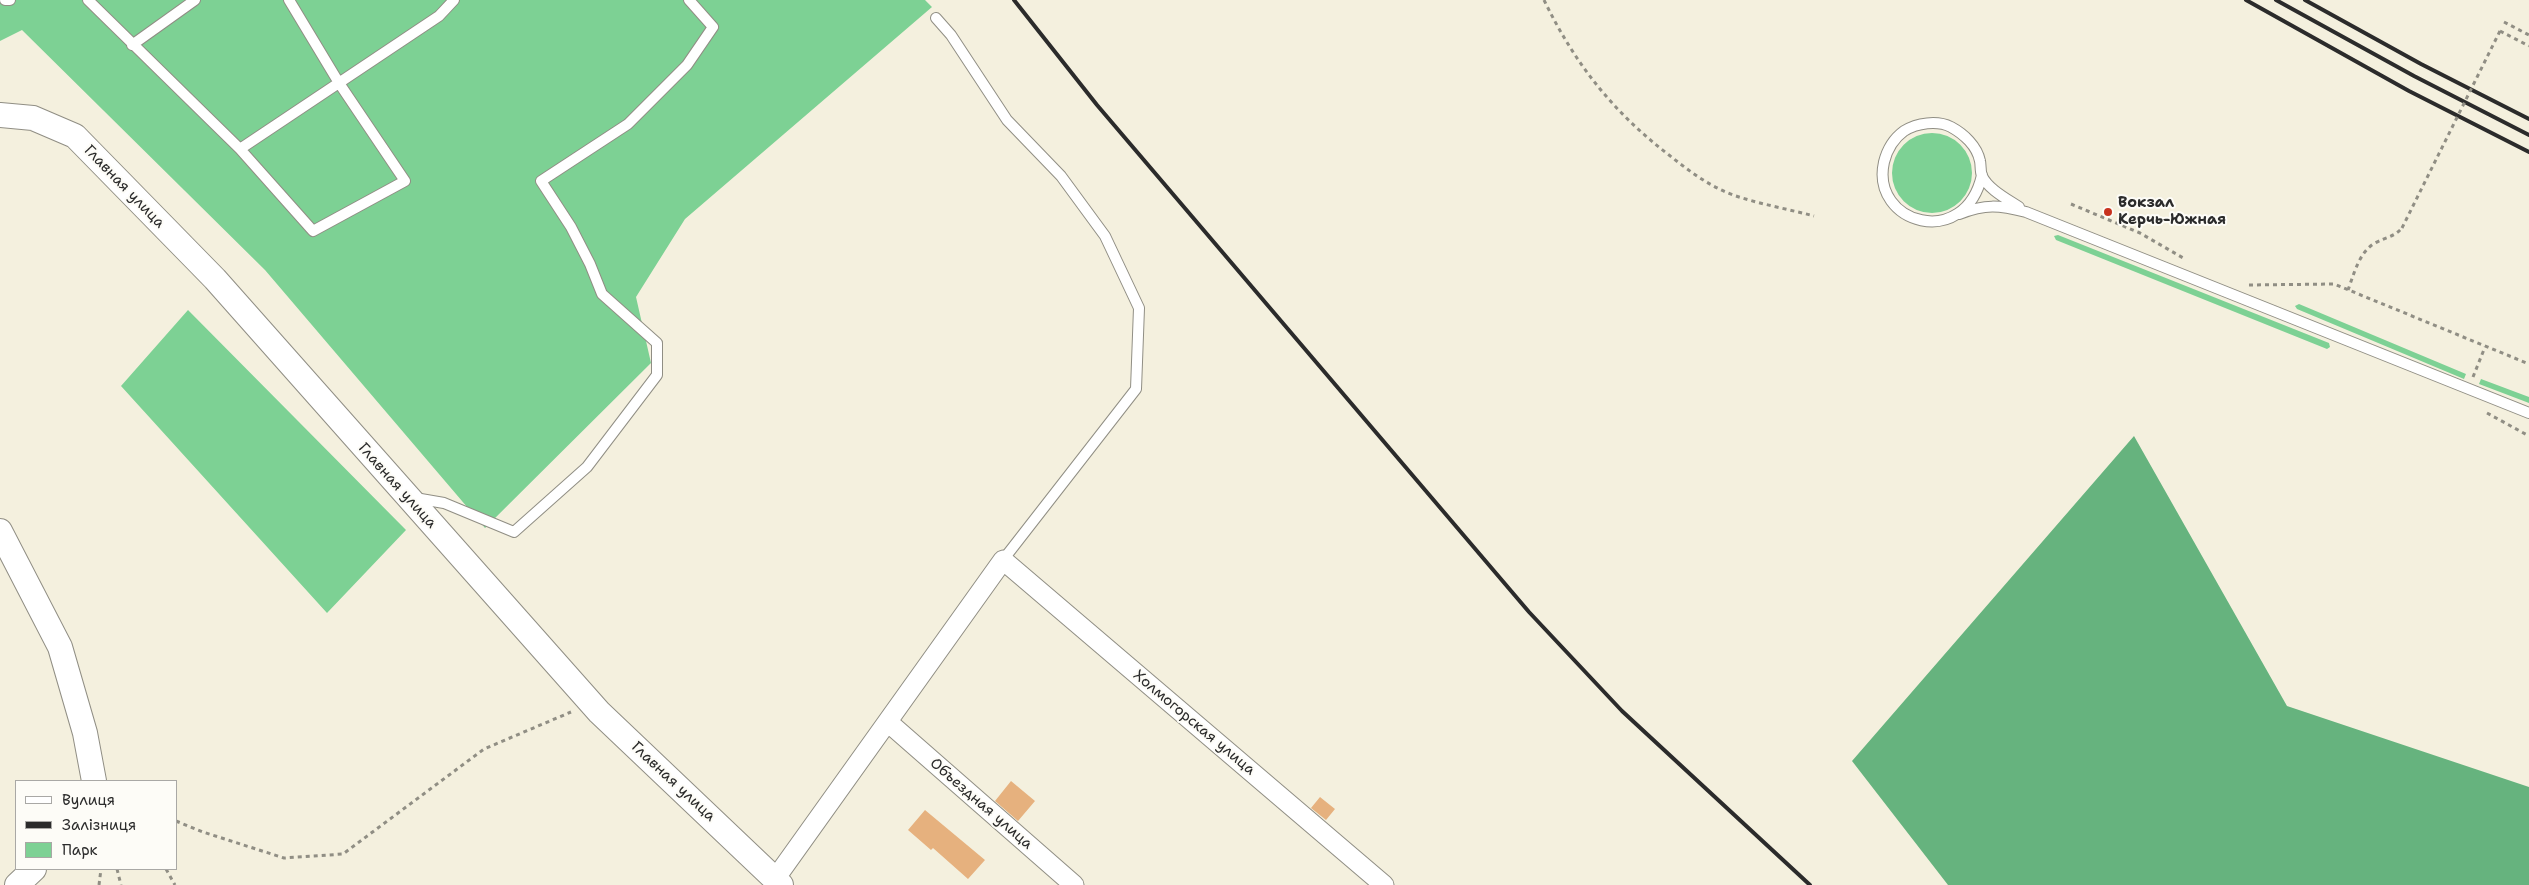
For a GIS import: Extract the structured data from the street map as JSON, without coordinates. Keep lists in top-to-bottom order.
{
  "streets": {
    "street": ["Главная улица", "Холмогорская улица", "Объездная улица"]
  },
  "places": ["Вокзал Керчь-Южная"],
  "legend": ["Вулиця", "Залізниця", "Парк"]
}
